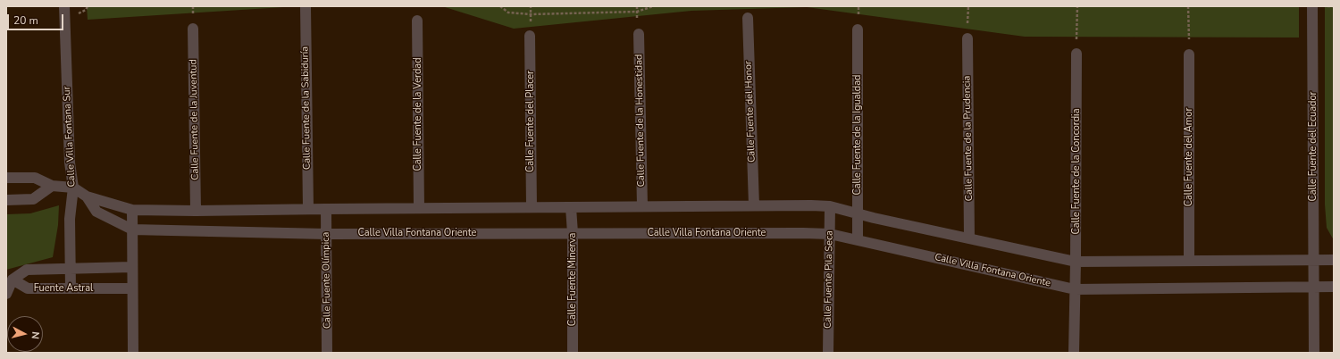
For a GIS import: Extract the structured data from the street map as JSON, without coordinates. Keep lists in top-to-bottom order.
{
  "streets": {
    "street": [
      "Calle Fuente de la Sabiduría",
      "Calle Fuente del Honor",
      "Calle Fuente de la Verdad",
      "Calle Fuente de la Juventud",
      "Calle Fuente de la Honestidad",
      "Calle Fuente del Placer",
      "Calle Fuente de la Igualdad",
      "Calle Villa Fontana Sur",
      "Calle Fuente de la Prudencia",
      "Calle Fuente del Ecuador",
      "Calle Fuente del Amor",
      "Calle Fuente de la Concordia",
      "Calle Villa Fontana Oriente",
      "Calle Fuente Minerva",
      "Calle Fuente Pila Seca",
      "Calle Fuente Olímpica",
      "Fuente Astral"
    ]
  },
  "crossings": [
    ["Calle Fuente de la Sabiduría", "Calle Villa Fontana Oriente"],
    ["Calle Fuente del Honor", "Calle Villa Fontana Oriente"],
    ["Calle Fuente de la Verdad", "Calle Villa Fontana Oriente"],
    ["Calle Fuente de la Juventud", "Calle Villa Fontana Oriente"],
    ["Calle Fuente de la Honestidad", "Calle Villa Fontana Oriente"],
    ["Calle Fuente del Placer", "Calle Villa Fontana Oriente"],
    ["Calle Fuente de la Igualdad", "Calle Villa Fontana Oriente"],
    ["Calle Villa Fontana Sur", "Calle Villa Fontana Oriente"],
    ["Calle Villa Fontana Sur", "Fuente Astral"],
    ["Calle Fuente de la Prudencia", "Calle Villa Fontana Oriente"],
    ["Calle Fuente del Ecuador", "Calle Villa Fontana Oriente"],
    ["Calle Fuente del Amor", "Calle Villa Fontana Oriente"],
    ["Calle Fuente de la Concordia", "Calle Villa Fontana Oriente"],
    ["Calle Villa Fontana Oriente", "Calle Fuente Minerva"],
    ["Calle Villa Fontana Oriente", "Calle Fuente Pila Seca"],
    ["Calle Villa Fontana Oriente", "Calle Fuente Olímpica"]
  ],
  "scale_bar": "20 m",
  "north": "right"
}
